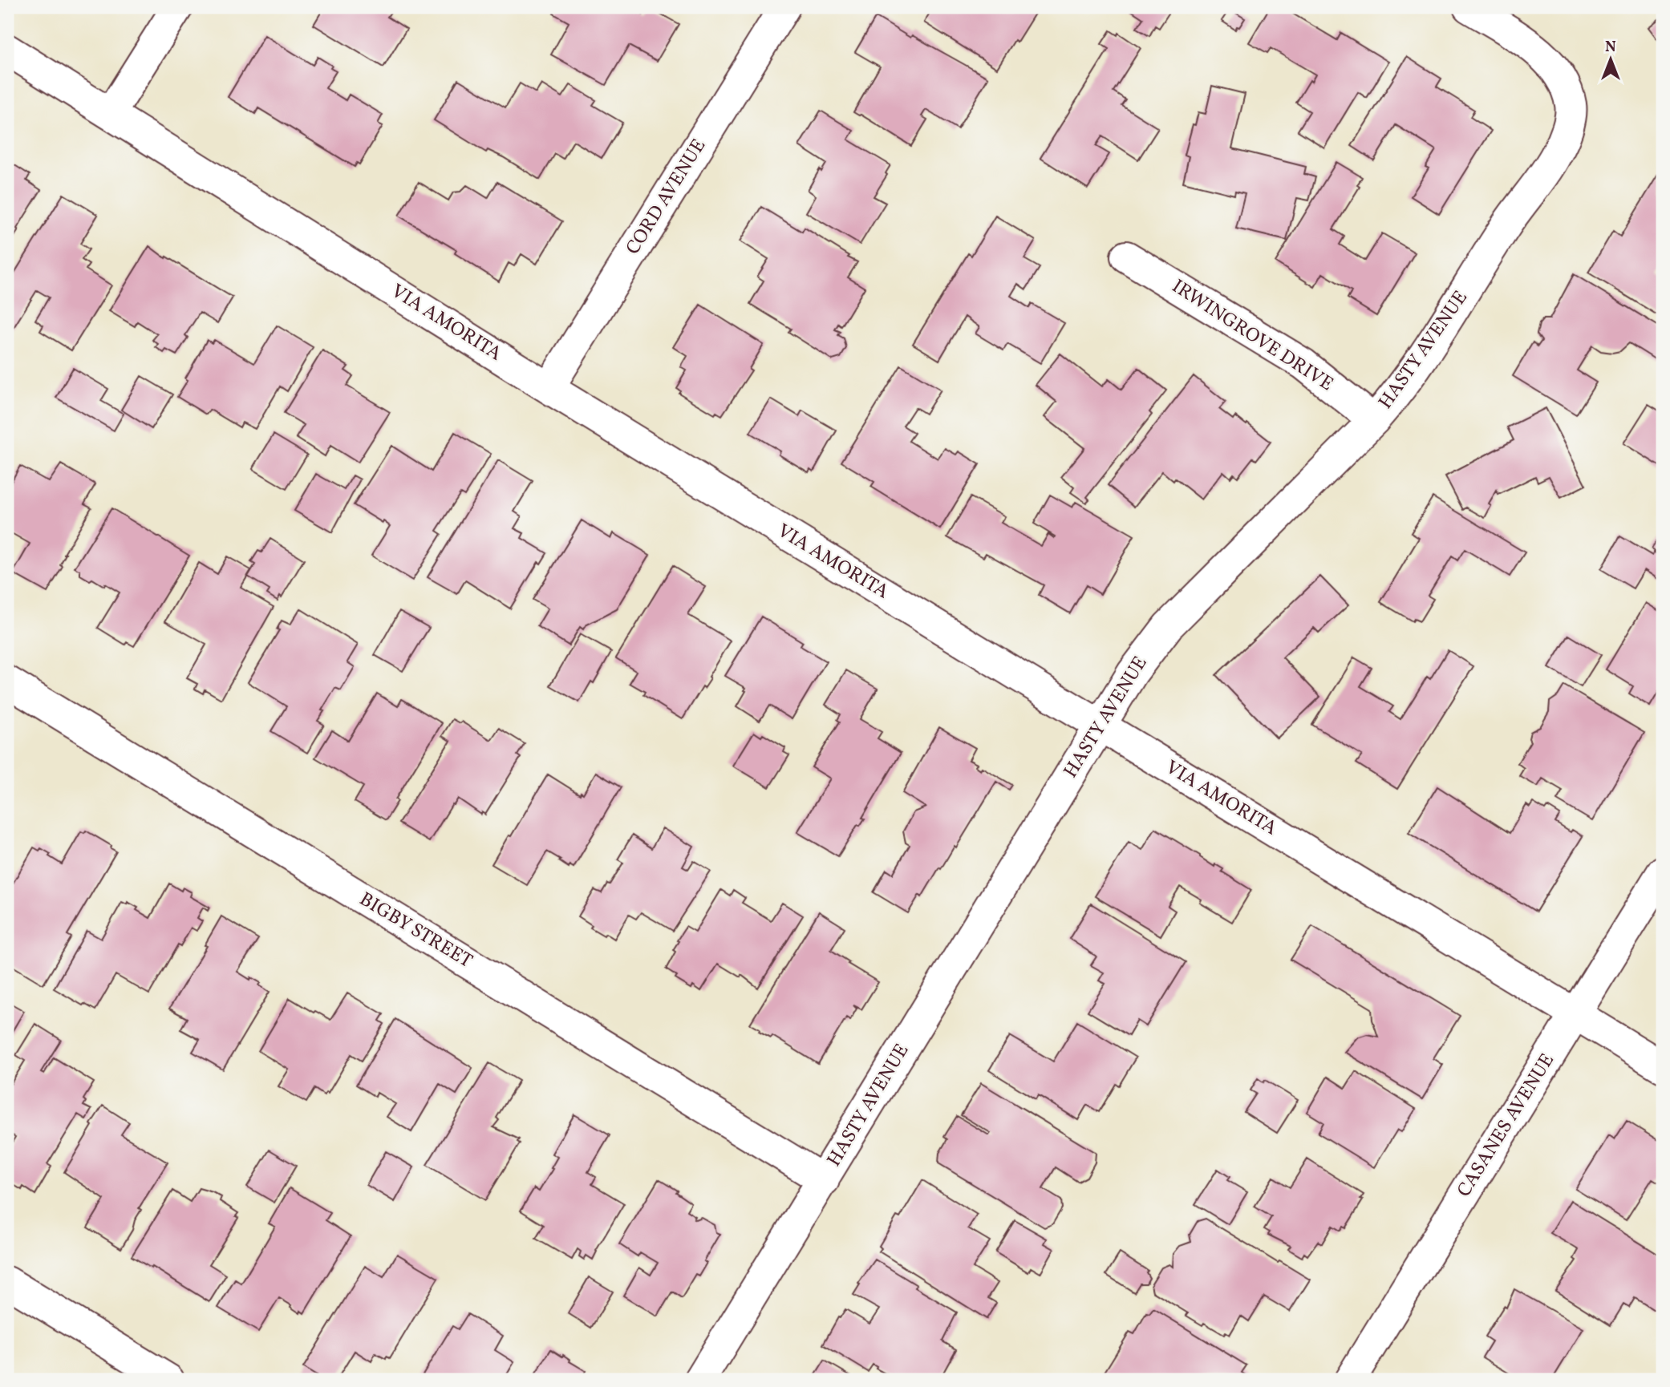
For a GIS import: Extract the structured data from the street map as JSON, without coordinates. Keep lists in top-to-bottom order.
{
  "streets": {
    "street": [
      "CORD AVENUE",
      "VIA AMORITA",
      "IRWINGROVE DRIVE",
      "HASTY AVENUE",
      "BIGBY STREET",
      "CASANES AVENUE"
    ]
  },
  "crossings": [
    ["CORD AVENUE", "VIA AMORITA"],
    ["VIA AMORITA", "HASTY AVENUE"],
    ["VIA AMORITA", "CASANES AVENUE"],
    ["IRWINGROVE DRIVE", "HASTY AVENUE"],
    ["HASTY AVENUE", "BIGBY STREET"]
  ],
  "north": "top"
}
